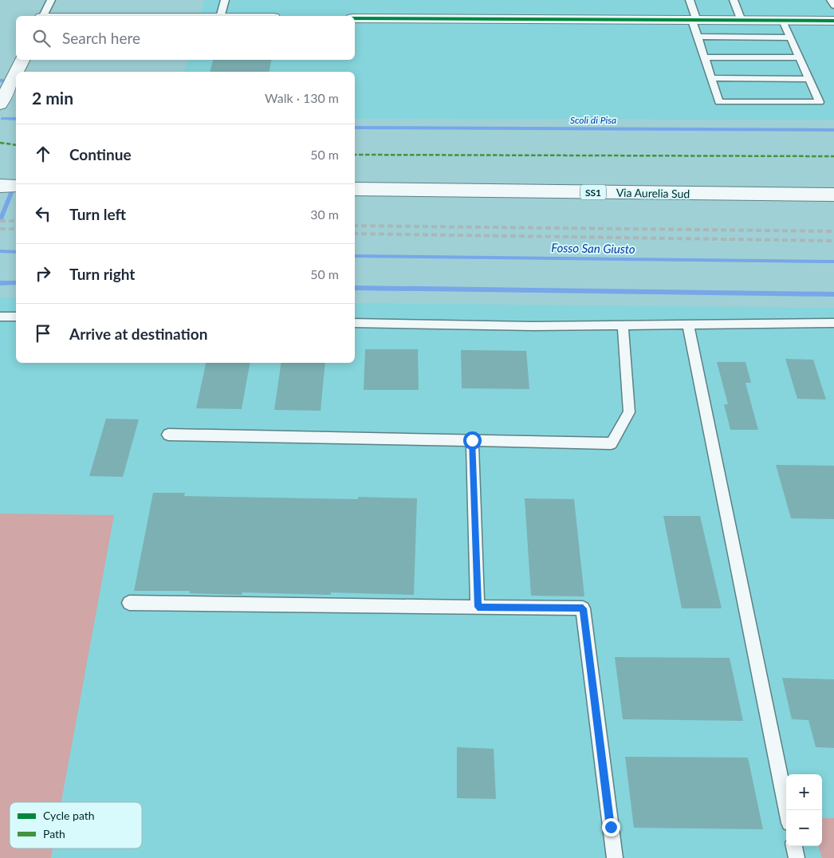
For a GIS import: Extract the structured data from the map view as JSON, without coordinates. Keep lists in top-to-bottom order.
{
  "streets": {
    "street": ["SS1", "Via Aurelia Sud"]
  },
  "water": ["Scoli di Pisa", "Fosso San Giusto"],
  "legend": ["Cycle path", "Path"],
  "page": {
    "search": "Search here",
    "heading": ["2 min", "Walk · 130 m"],
    "list": [
      ["Continue", "50 m"],
      ["Turn left", "30 m"],
      ["Turn right", "50 m"],
      "Arrive at destination"
    ],
    "map_buttons": ["+", "−"]
  }
}
